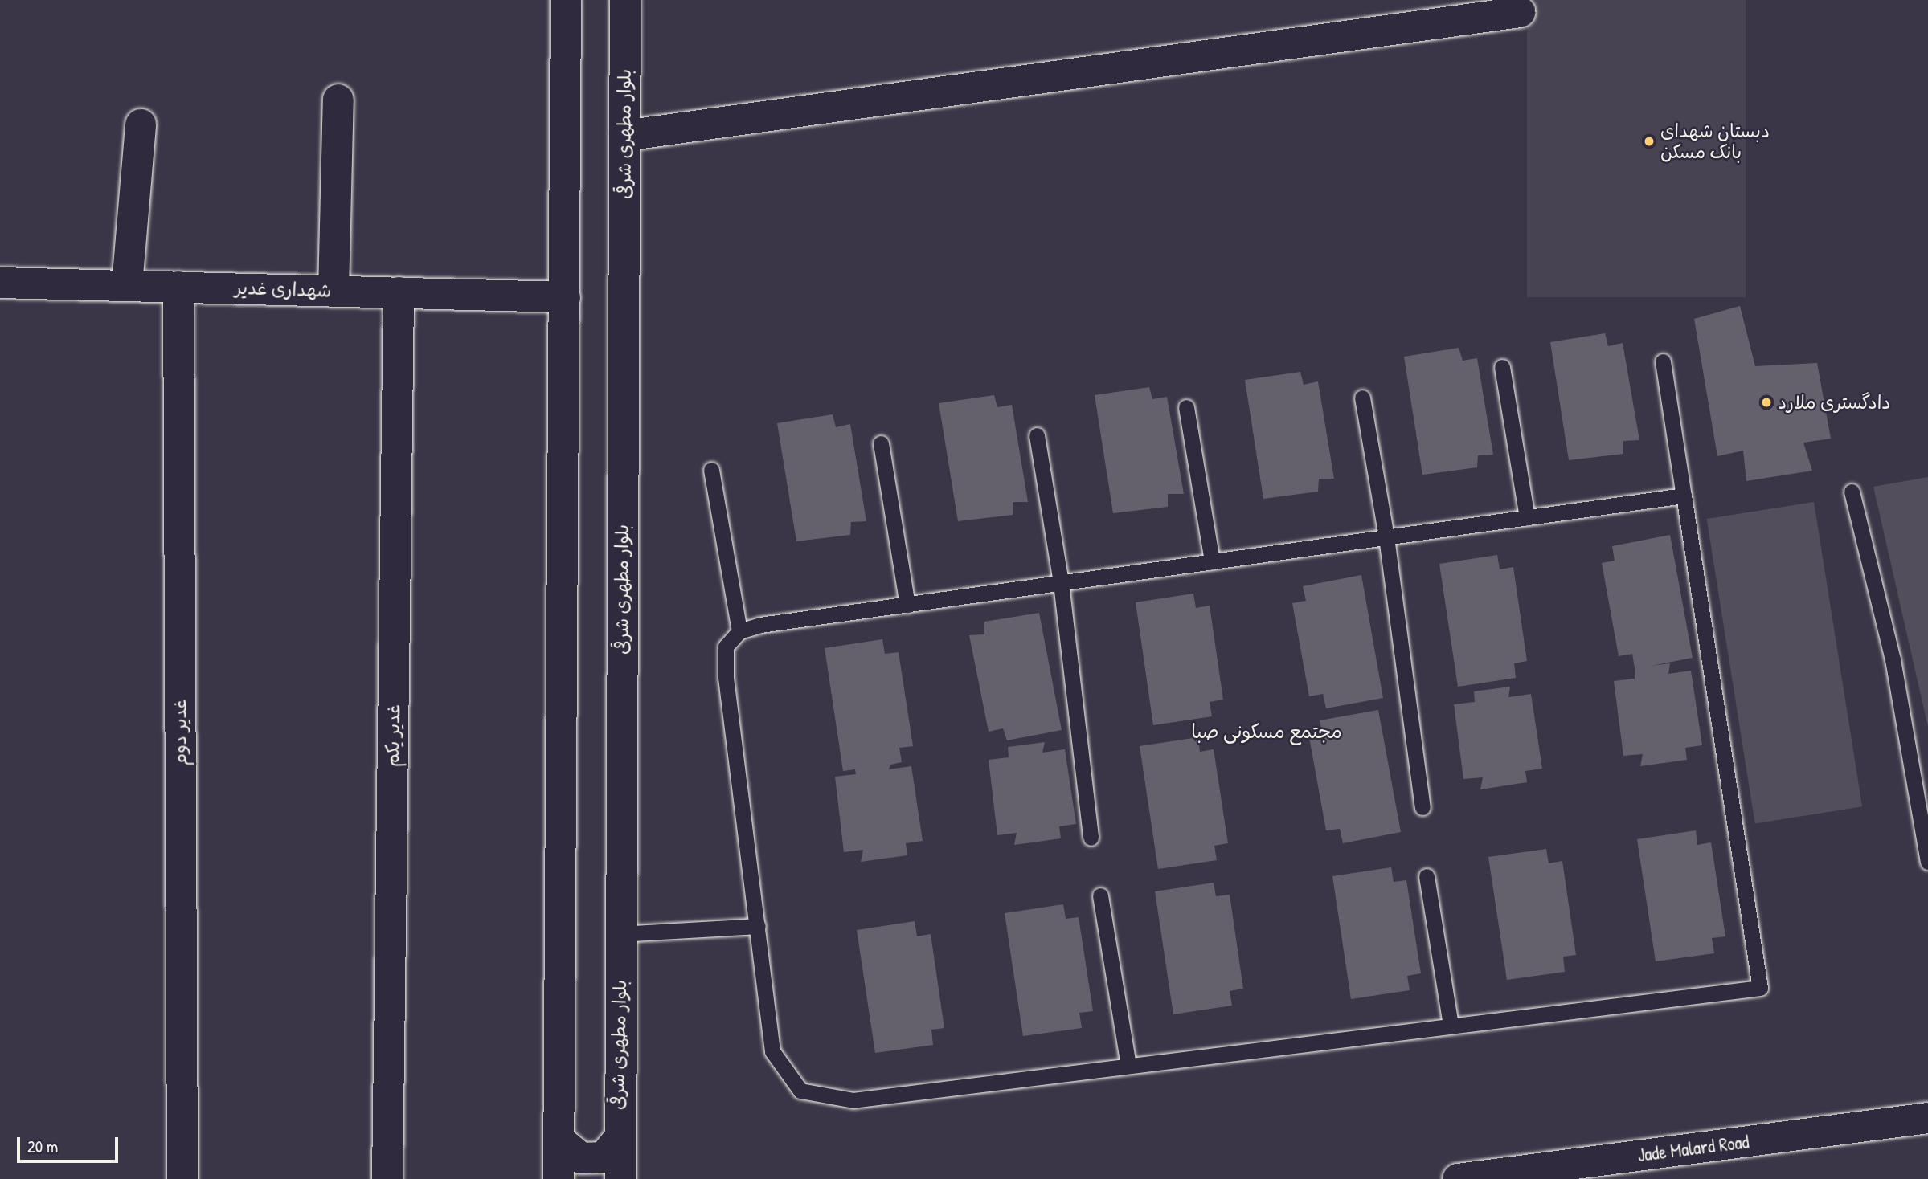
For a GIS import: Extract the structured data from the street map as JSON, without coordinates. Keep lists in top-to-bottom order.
{
  "streets": {
    "street": [
      "بلوار مطهری شرقی",
      "شهداری غدیر",
      "غدیر دوم",
      "غدیر یکم",
      "Jade Malard Road"
    ]
  },
  "crossings": [
    ["شهداری غدیر", "غدیر دوم"],
    ["شهداری غدیر", "غدیر یکم"]
  ],
  "districts": ["مجتمع مسکونی صبا"],
  "places": ["دبستان شهدای بانک مسکن", "دادگستری ملارد"],
  "scale_bar": "20 m"
}
